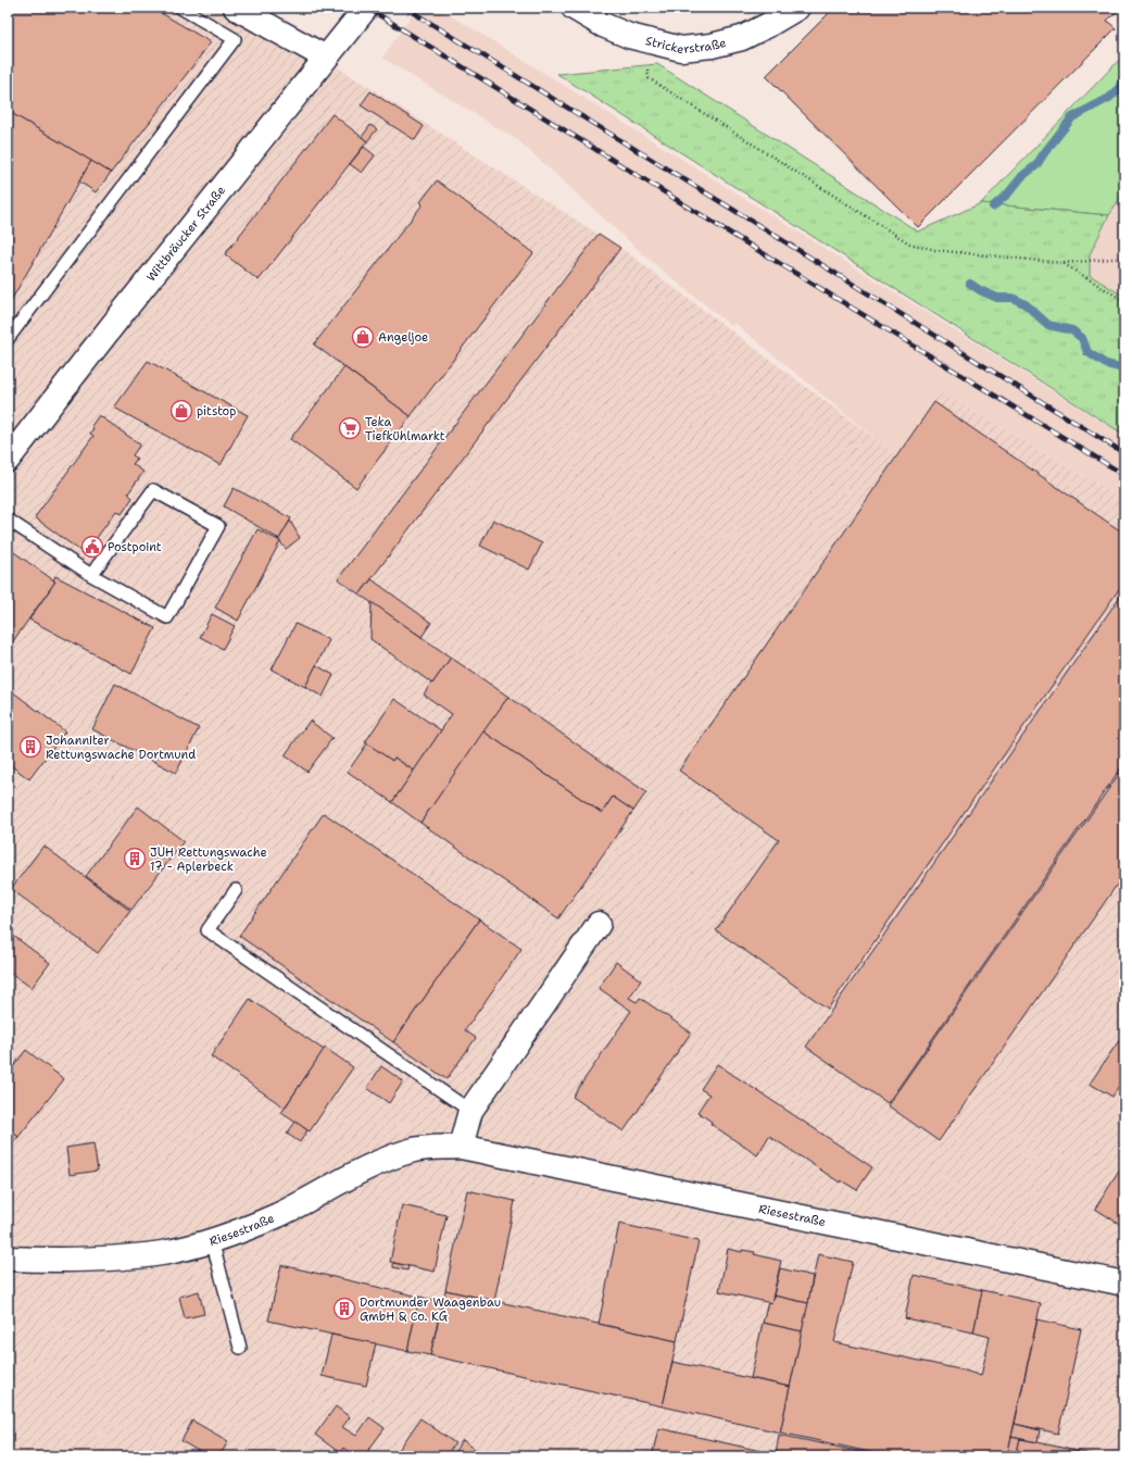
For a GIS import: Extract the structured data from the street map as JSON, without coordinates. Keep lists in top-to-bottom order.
{
  "streets": {
    "street": ["Strickerstraße", "Wittbräucker Straße", "Riesestraße"]
  },
  "places": {
    "shop": ["Angeljoe", "pitstop"],
    "supermarket": ["Teka Tiefkühlmarkt"],
    "public building": ["Postpoint"],
    "building": ["Johanniter Rettungswache Dortmund", "JUH Rettungswache 17 - Aplerbeck", "Dortmunder Waagenbau GmbH & Co. KG"]
  }
}
